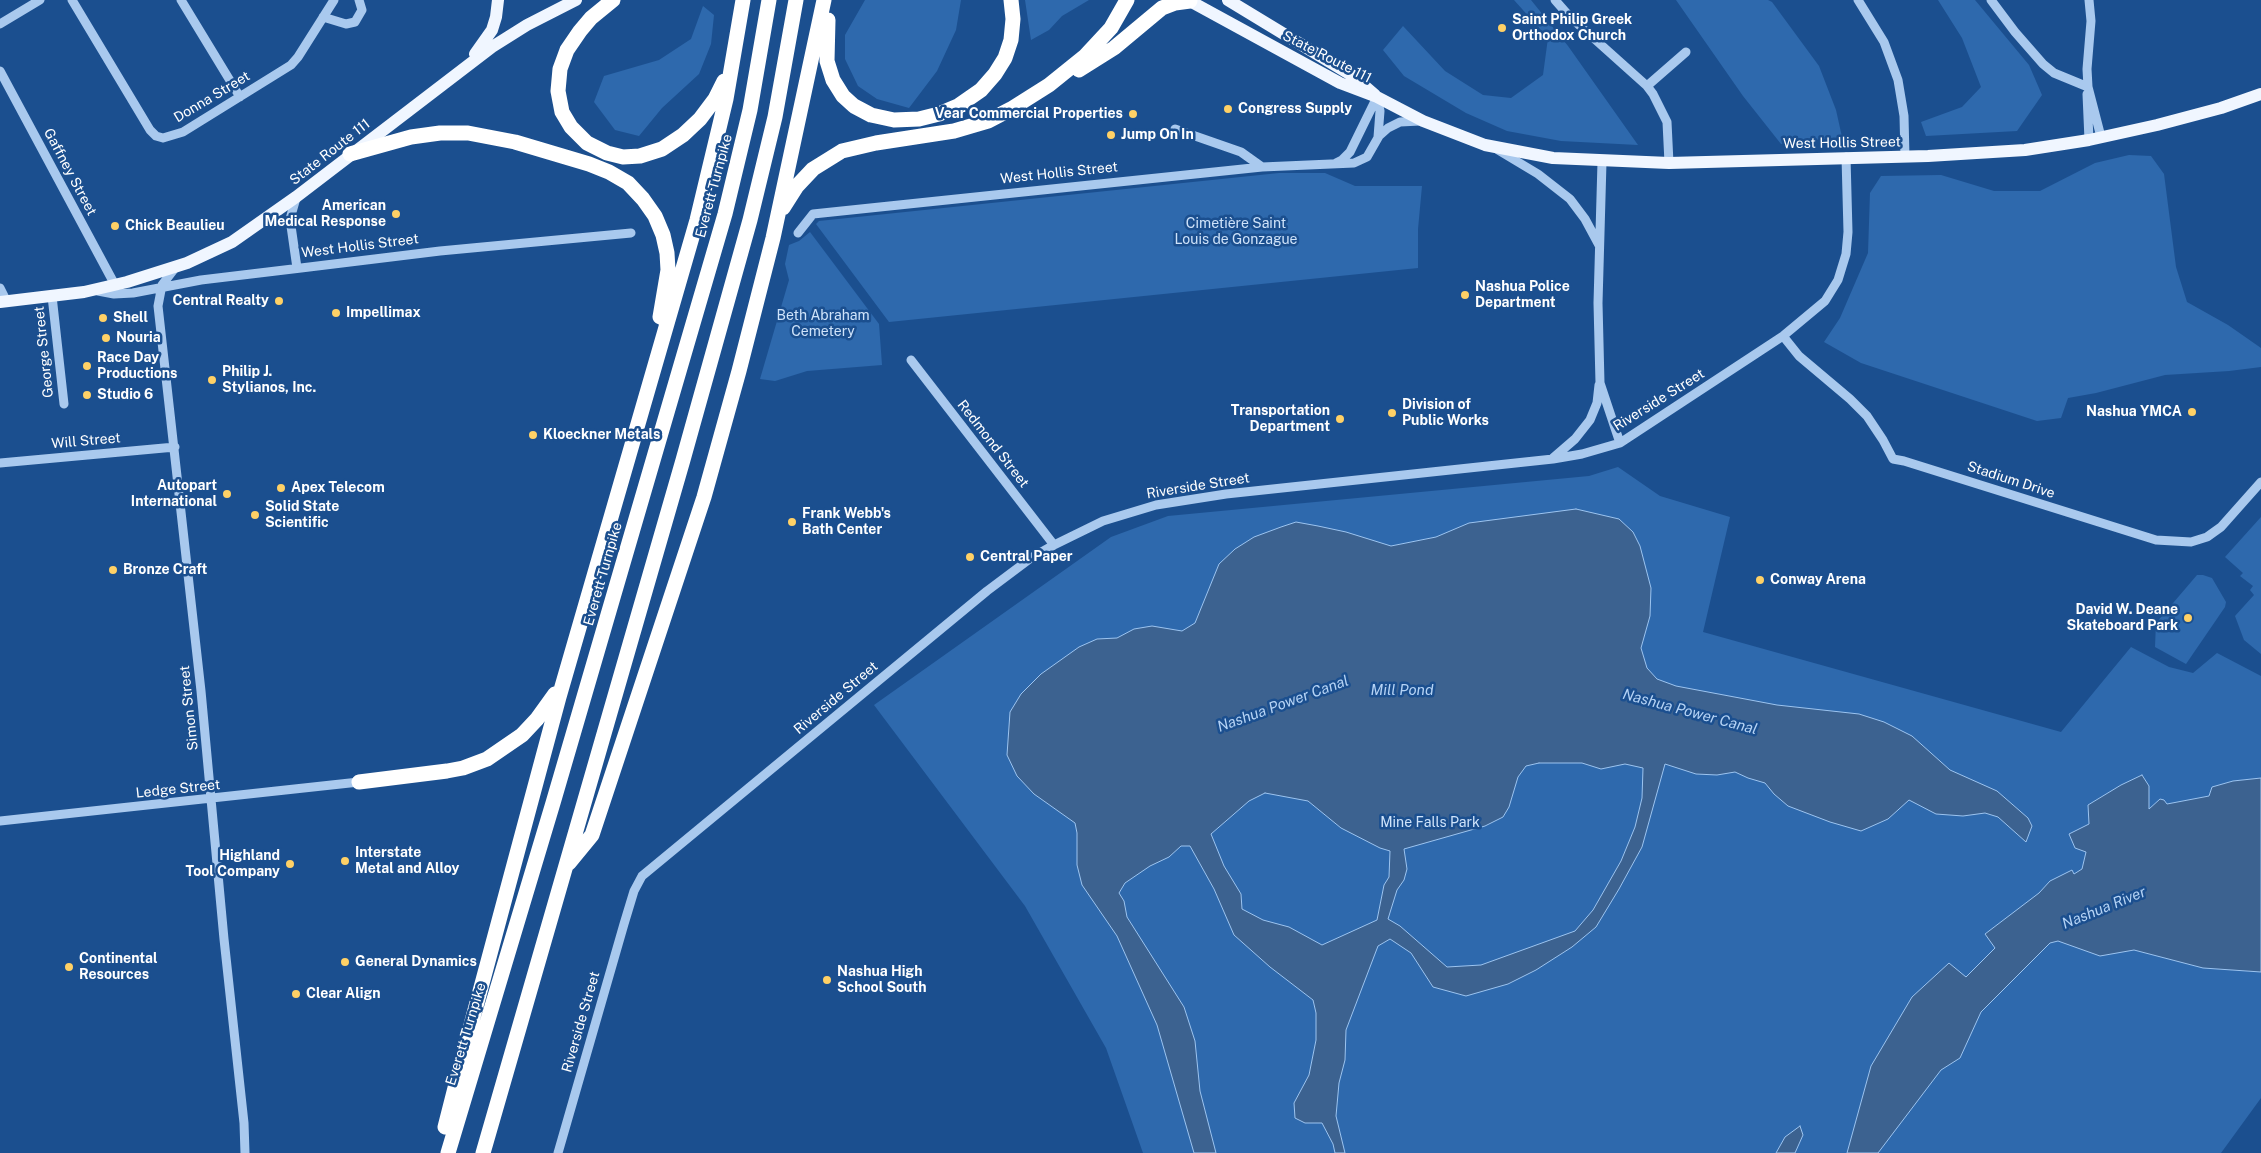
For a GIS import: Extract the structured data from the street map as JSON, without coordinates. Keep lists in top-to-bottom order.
{
  "streets": {
    "highway": ["Everett Turnpike"],
    "main road": ["State Route 111", "West Hollis Street"],
    "street": [
      "Donna Street",
      "Gaffney Street",
      "George Street",
      "Riverside Street",
      "Will Street",
      "Redmond Street",
      "Stadium Drive",
      "Simon Street",
      "Ledge Street"
    ]
  },
  "crossings": [
    ["State Route 111", "West Hollis Street"],
    ["State Route 111", "Gaffney Street"],
    ["West Hollis Street", "George Street"],
    ["West Hollis Street", "Riverside Street"],
    ["West Hollis Street", "Simon Street"],
    ["Riverside Street", "Redmond Street"],
    ["Riverside Street", "Stadium Drive"],
    ["Will Street", "Simon Street"],
    ["Simon Street", "Ledge Street"]
  ],
  "water": ["Mill Pond", "Nashua Power Canal", "Nashua River"],
  "parks": ["Cimetière Saint Louis de Gonzague", "Beth Abraham Cemetery", "Mine Falls Park"],
  "places": [
    "Saint Philip Greek Orthodox Church",
    "Congress Supply",
    "Vear Commercial Properties",
    "Jump On In",
    "American Medical Response",
    "Chick Beaulieu",
    "Nashua Police Department",
    "Central Realty",
    "Impellimax",
    "Shell",
    "Nouria",
    "Race Day Productions",
    "Philip J. Stylianos, Inc.",
    "Studio 6",
    "Nashua YMCA",
    "Division of Public Works",
    "Transportation Department",
    "Kloeckner Metals",
    "Apex Telecom",
    "Autopart International",
    "Solid State Scientific",
    "Frank Webb's Bath Center",
    "Central Paper",
    "Bronze Craft",
    "Conway Arena",
    "David W. Deane Skateboard Park",
    "Interstate Metal and Alloy",
    "Highland Tool Company",
    "General Dynamics",
    "Continental Resources",
    "Nashua High School South",
    "Clear Align"
  ]
}
